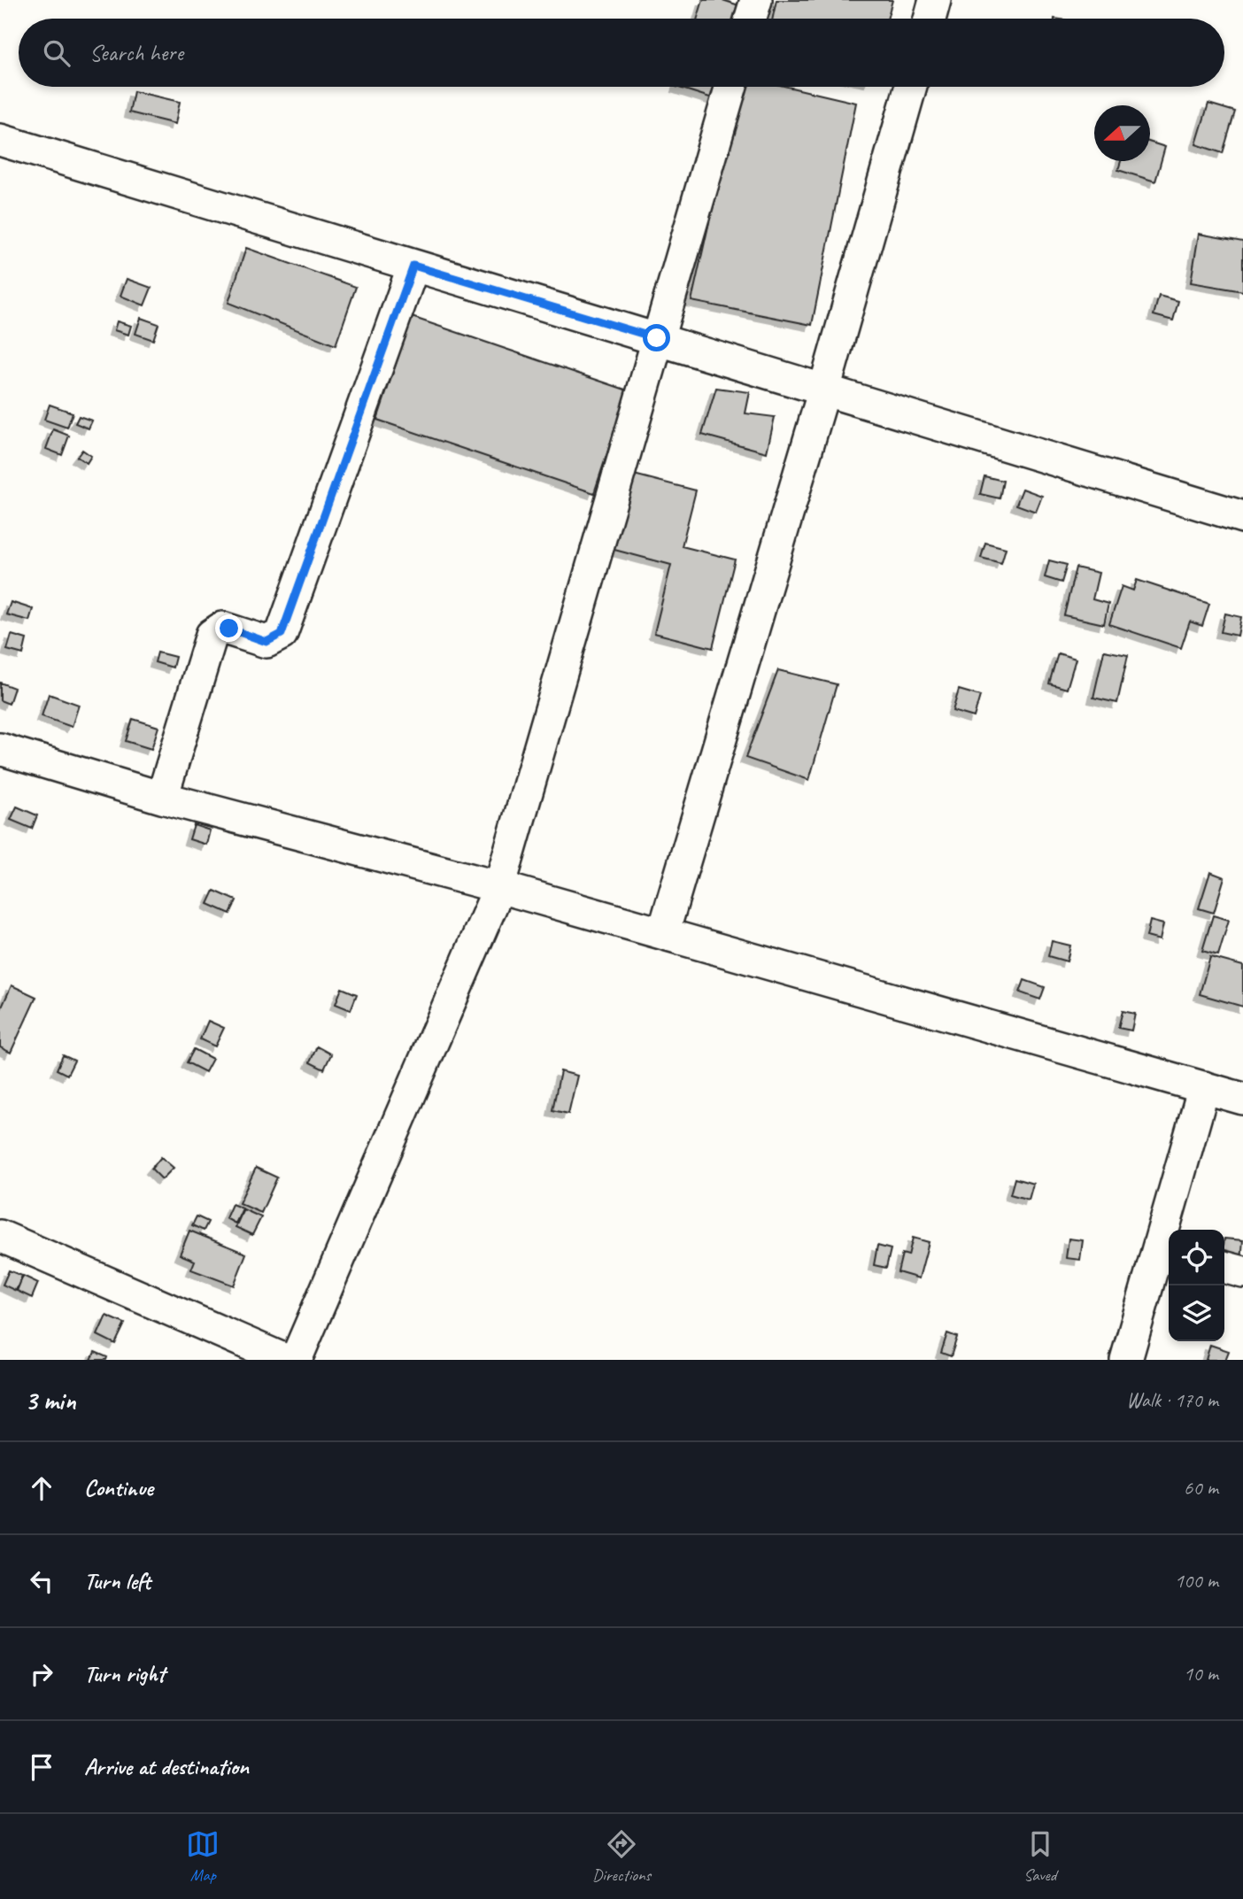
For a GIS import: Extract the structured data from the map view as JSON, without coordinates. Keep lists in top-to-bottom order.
{
  "north": "left",
  "page": {
    "search": "Search here",
    "heading": ["3 min", "Walk · 170 m"],
    "list": [
      ["Continue", "60 m"],
      ["Turn left", "100 m"],
      ["Turn right", "10 m"],
      "Arrive at destination"
    ],
    "nav": ["Map", "Directions", "Saved"]
  }
}
